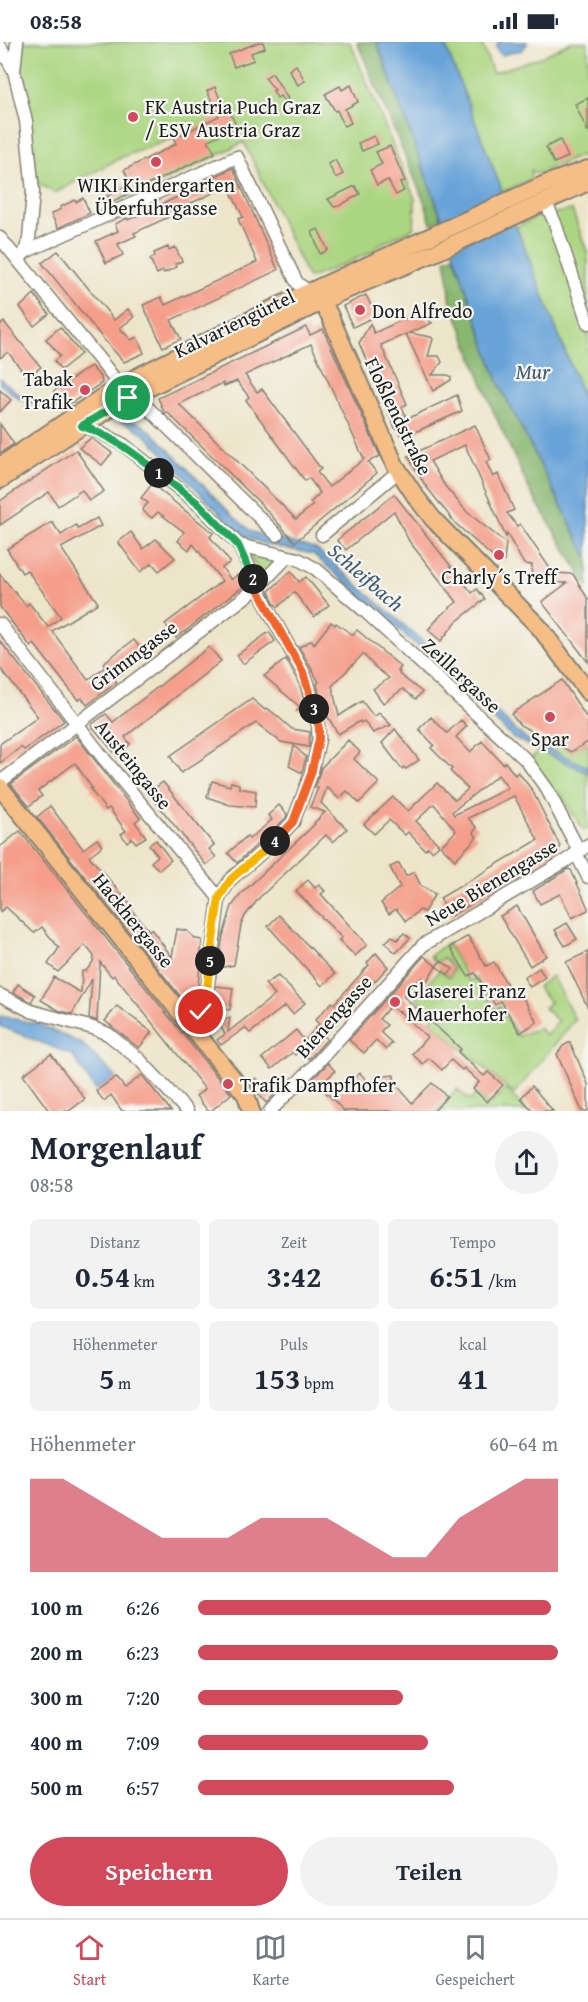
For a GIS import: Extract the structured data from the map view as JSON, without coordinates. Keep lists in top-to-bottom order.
{
  "streets": {
    "main road": ["Kalvariengürtel", "Floßlendstraße", "Hackhergasse"],
    "street": [
      "Grimmgasse",
      "Zeillergasse",
      "Austeingasse",
      "Neue Bienengasse",
      "Bienengasse"
    ]
  },
  "crossings": [
    ["Kalvariengürtel", "Floßlendstraße"],
    ["Grimmgasse", "Zeillergasse"],
    ["Grimmgasse", "Austeingasse"],
    ["Zeillergasse", "Neue Bienengasse"],
    ["Neue Bienengasse", "Bienengasse"]
  ],
  "water": ["Mur", "Schleifbach"],
  "places": [
    "FK Austria Puch Graz / ESV Austria Graz",
    "WIKI Kindergarten Überfuhrgasse",
    "Don Alfredo",
    "Tabak Trafik",
    "Charly´s Treff",
    "Spar",
    "Glaserei Franz Mauerhofer",
    "Trafik Dampfhofer"
  ],
  "page": {
    "status": "08:58",
    "pins": [
      "1",
      "2",
      "3",
      "4",
      "5"
    ],
    "heading": ["Morgenlauf", "08:58"],
    "stats": [
      ["Distanz", "0.54 km"],
      ["Zeit", "3:42"],
      ["Tempo", "6:51 /km"],
      ["Höhenmeter", "5 m"],
      ["Puls", "153 bpm"],
      ["kcal", "41"]
    ],
    "chart": ["Höhenmeter", "60–64 m"],
    "list": [
      {
        "name": "100 m",
        "note": "6:26"
      },
      {
        "name": "200 m",
        "note": "6:23"
      },
      {
        "name": "300 m",
        "note": "7:20"
      },
      {
        "name": "400 m",
        "note": "7:09"
      },
      {
        "name": "500 m",
        "note": "6:57"
      }
    ],
    "buttons": ["Speichern", "Teilen"],
    "tabs": ["Start", "Karte", "Gespeichert"]
  }
}
